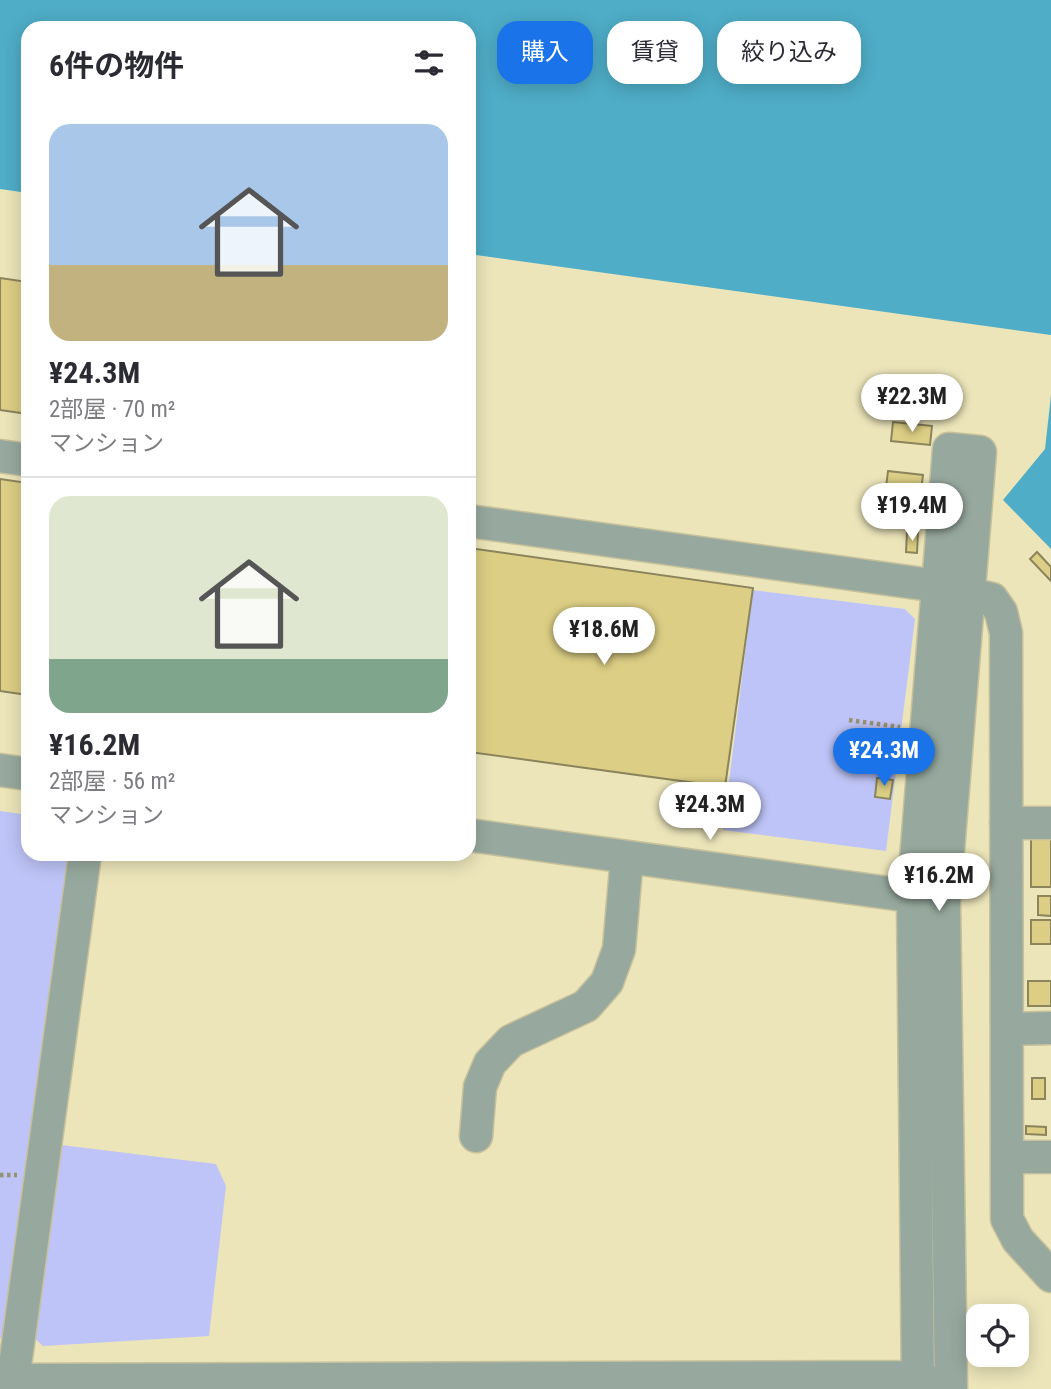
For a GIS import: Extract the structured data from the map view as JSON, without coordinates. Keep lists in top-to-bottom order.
{
  "page": {
    "chip": ["購入", "賃貸", "絞り込み"],
    "heading": "6件の物件",
    "list": [
      {
        "name": "¥24.3M",
        "note": "2部屋 · 70 m² · マンション"
      },
      {
        "name": "¥16.2M",
        "note": "2部屋 · 56 m² · マンション"
      }
    ],
    "price": [
      "¥22.3M",
      "¥19.4M",
      "¥18.6M",
      "¥24.3M",
      "¥24.3M",
      "¥16.2M"
    ]
  }
}
